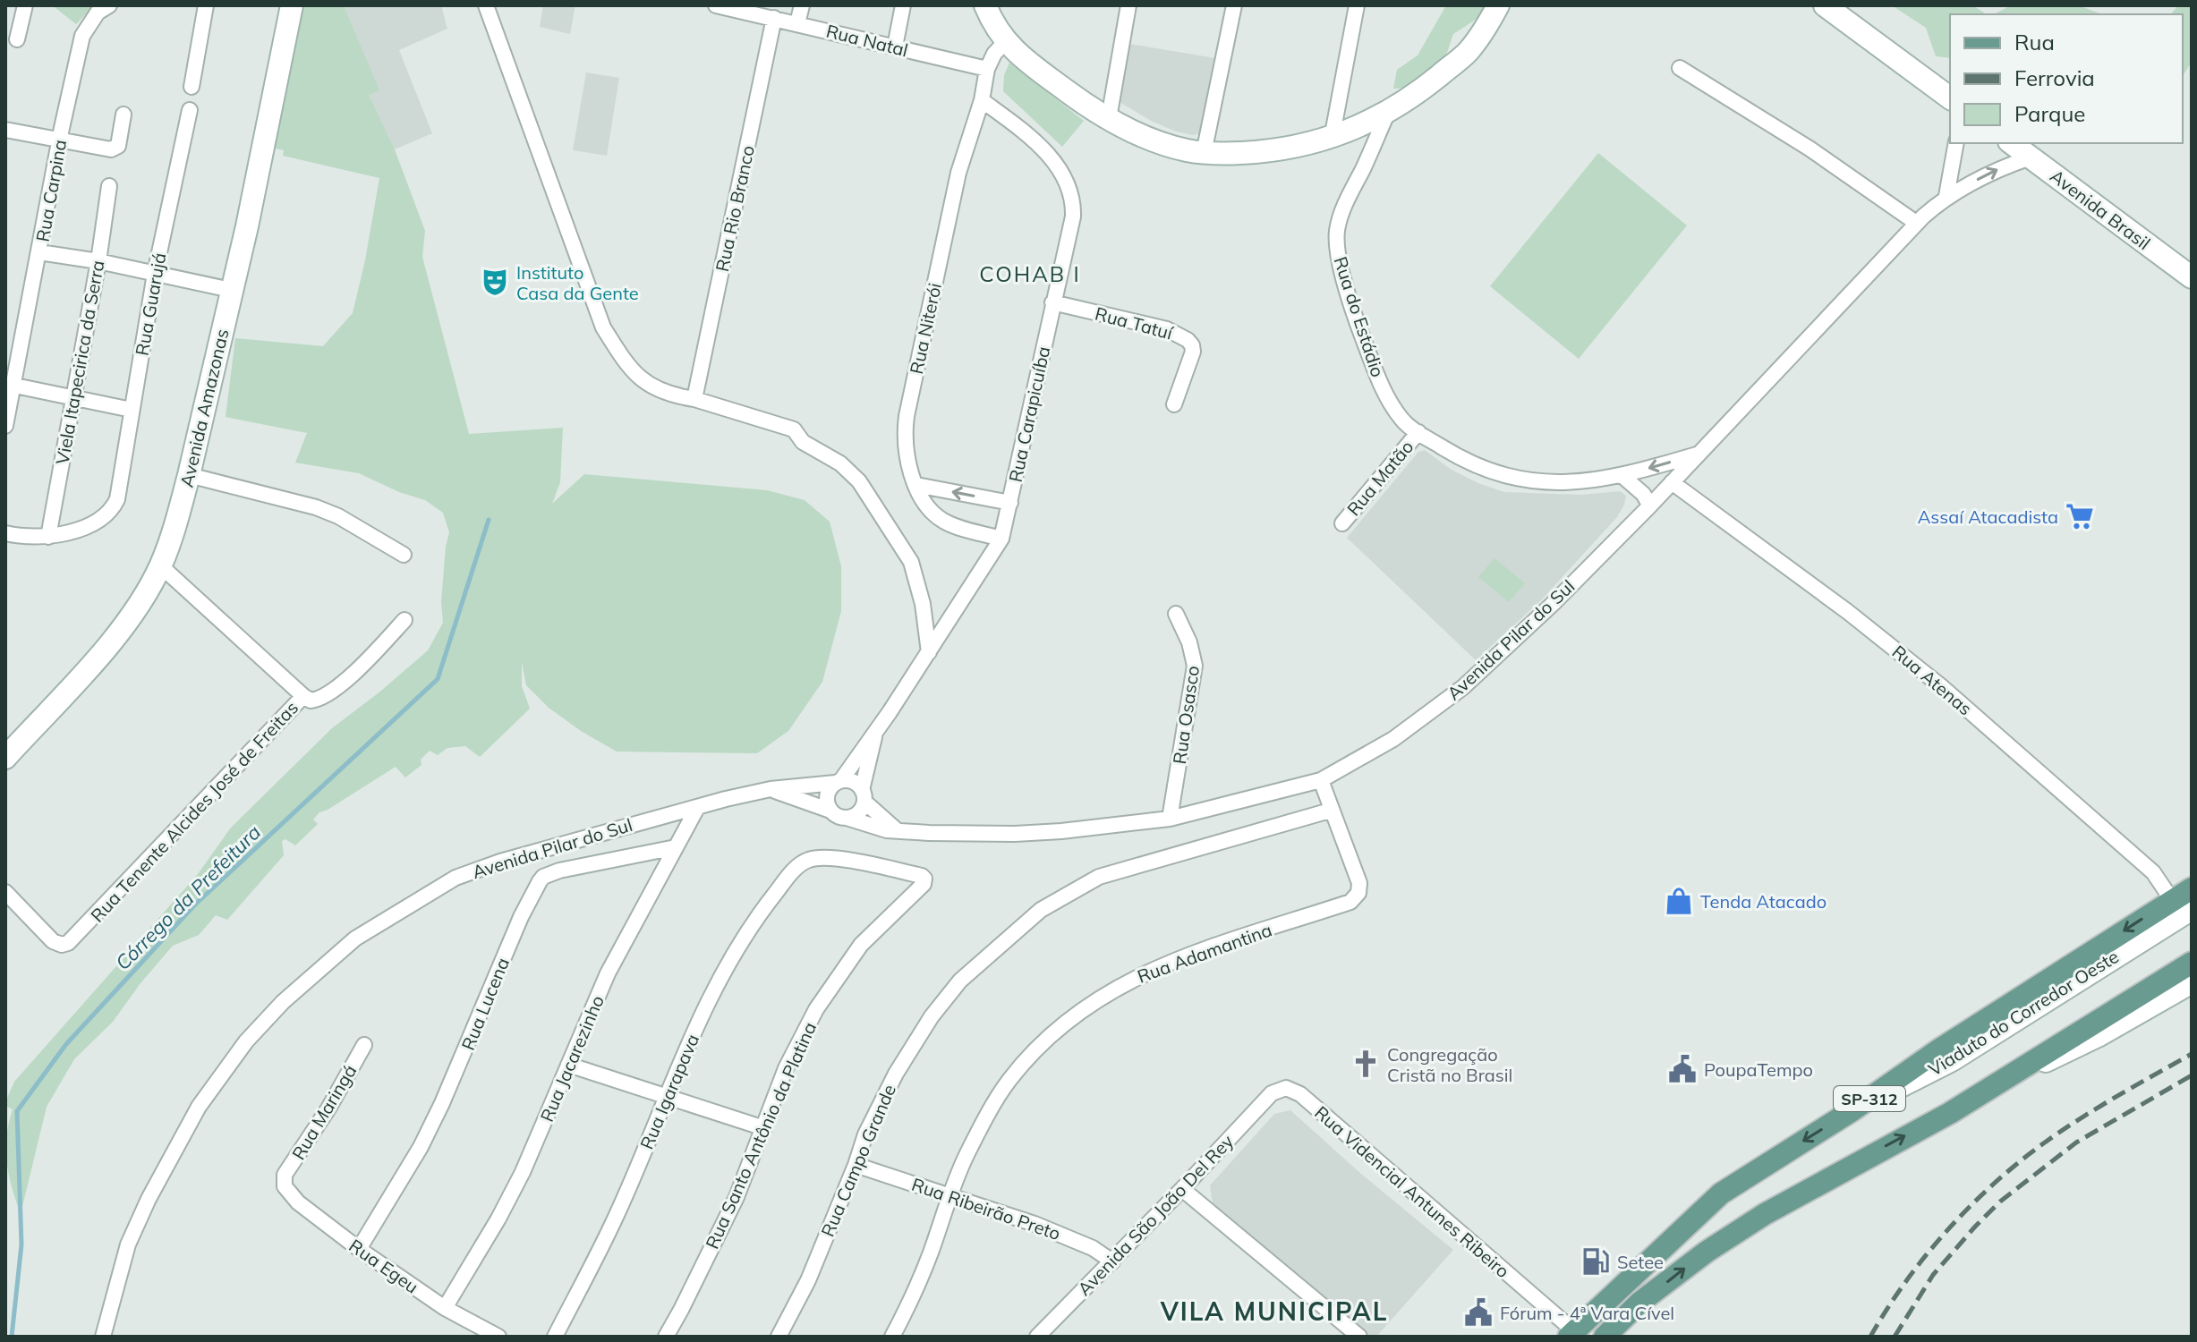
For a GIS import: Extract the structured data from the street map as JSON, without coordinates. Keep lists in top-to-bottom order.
{
  "streets": {
    "main road": ["SP-312"],
    "street": [
      "Rua Natal",
      "Rua Carpina",
      "Rua Rio Branco",
      "Avenida Brasil",
      "Rua Guarujá",
      "Rua do Estádio",
      "Rua Tatuí",
      "Rua Niterói",
      "Viela Itapecirica da Serra",
      "Avenida Amazonas",
      "Rua Carapicuíba",
      "Rua Matão",
      "Avenida Pilar do Sul",
      "Rua Atenas",
      "Rua Osasco",
      "Rua Tenente Alcides José de Freitas",
      "Rua Adamantina",
      "Rua Lucena",
      "Rua Jacarezinho",
      "Rua Igarapava",
      "Rua Maringá",
      "Rua Santo Antônio da Platina",
      "Rua Campo Grande",
      "Rua Videncial Antunes Ribeiro",
      "Rua Ribeirão Preto",
      "Avenida São João Del Rey",
      "Rua Egeu"
    ]
  },
  "crossings": [
    ["Rua Natal", "Rua Rio Branco"],
    ["Rua Natal", "Rua Niterói"],
    ["Avenida Brasil", "Avenida Pilar do Sul"],
    ["Rua Guarujá", "Viela Itapecirica da Serra"],
    ["Rua do Estádio", "Rua Matão"],
    ["Rua do Estádio", "Avenida Pilar do Sul"],
    ["Rua Tatuí", "Rua Carapicuíba"],
    ["Rua Niterói", "Rua Carapicuíba"],
    ["Avenida Amazonas", "Rua Tenente Alcides José de Freitas"],
    ["Rua Carapicuíba", "Avenida Pilar do Sul"],
    ["Avenida Pilar do Sul", "Rua Atenas"],
    ["Avenida Pilar do Sul", "Rua Osasco"],
    ["Avenida Pilar do Sul", "Rua Jacarezinho"],
    ["Rua Atenas", "SP-312"],
    ["Rua Adamantina", "Rua Campo Grande"],
    ["Rua Adamantina", "Rua Ribeirão Preto"],
    ["Rua Lucena", "Rua Jacarezinho"],
    ["Rua Lucena", "Rua Egeu"],
    ["Rua Jacarezinho", "Rua Egeu"],
    ["Rua Igarapava", "Rua Santo Antônio da Platina"],
    ["SP-312", "Rua Videncial Antunes Ribeiro"],
    ["Rua Maringá", "Rua Egeu"],
    ["Rua Campo Grande", "Rua Ribeirão Preto"],
    ["Rua Videncial Antunes Ribeiro", "Avenida São João Del Rey"],
    ["Rua Ribeirão Preto", "Avenida São João Del Rey"]
  ],
  "districts": ["COHAB I", "VILA MUNICIPAL"],
  "water": ["Córrego da Prefeitura"],
  "places": {
    "theatre": ["Instituto Casa da Gente"],
    "supermarket": ["Assaí Atacadista"],
    "shop": ["Tenda Atacado"],
    "church": ["Congregação Cristã no Brasil"],
    "public building": ["PoupaTempo", "Fórum - 4ª Vara Cível"],
    "fuel station": ["Setee"]
  },
  "legend": ["Rua", "Ferrovia", "Parque"]
}
